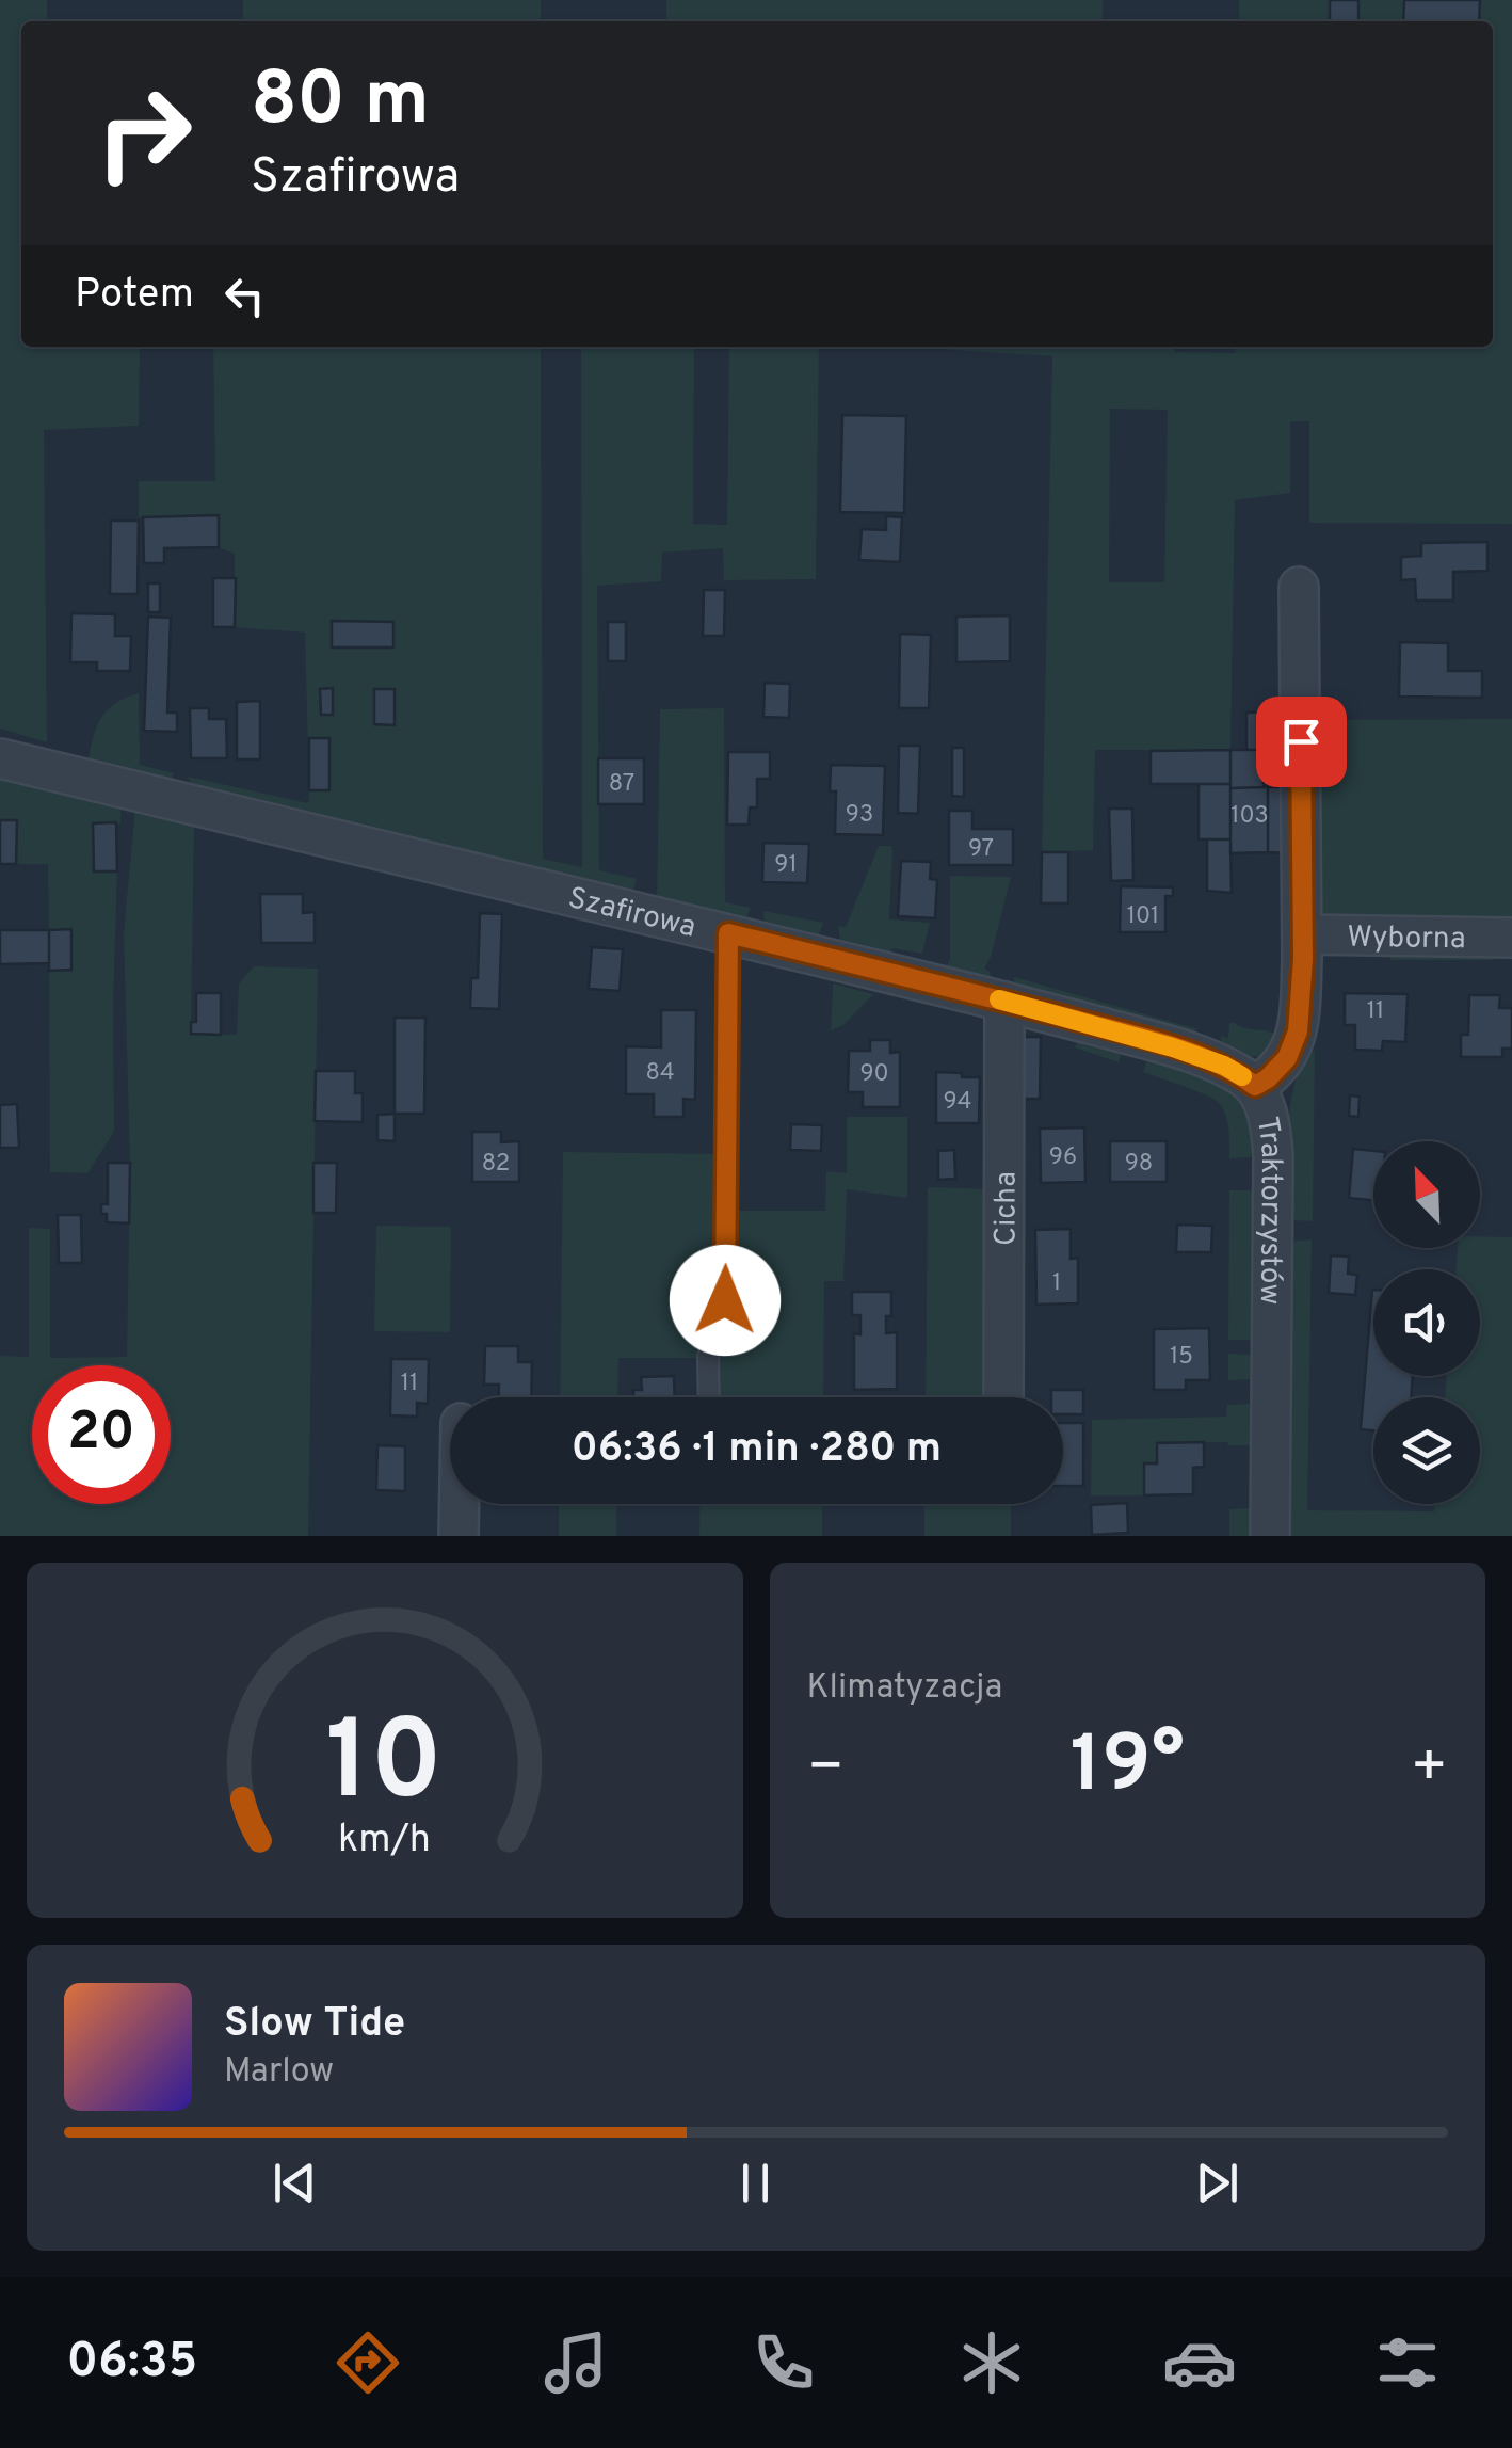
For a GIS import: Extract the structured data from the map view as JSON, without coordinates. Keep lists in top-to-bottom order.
{
  "streets": {
    "street": [
      "Szafirowa",
      "Wyborna",
      "Cicha",
      "Traktorzystów"
    ]
  },
  "crossings": [
    ["Szafirowa", "Cicha"],
    ["Szafirowa", "Traktorzystów"],
    ["Wyborna", "Traktorzystów"]
  ],
  "house_numbers": [
    "87",
    "93",
    "103",
    "97",
    "91",
    "101",
    "11",
    "84",
    "90",
    "94",
    "96",
    "82",
    "98",
    "1",
    "15",
    "11"
  ],
  "north": "top left",
  "page": {
    "turn": ["80 m", "Szafirowa"],
    "then": "Potem",
    "limit": "20",
    "trip": "06:36 · 1 min · 280 m",
    "tile": "Klimatyzacja",
    "heat": ["−", "19°", "+"],
    "song": ["Slow Tide", "Marlow"],
    "tabs": "06:35",
    "gauge": ["10", "km/h"]
  }
}
